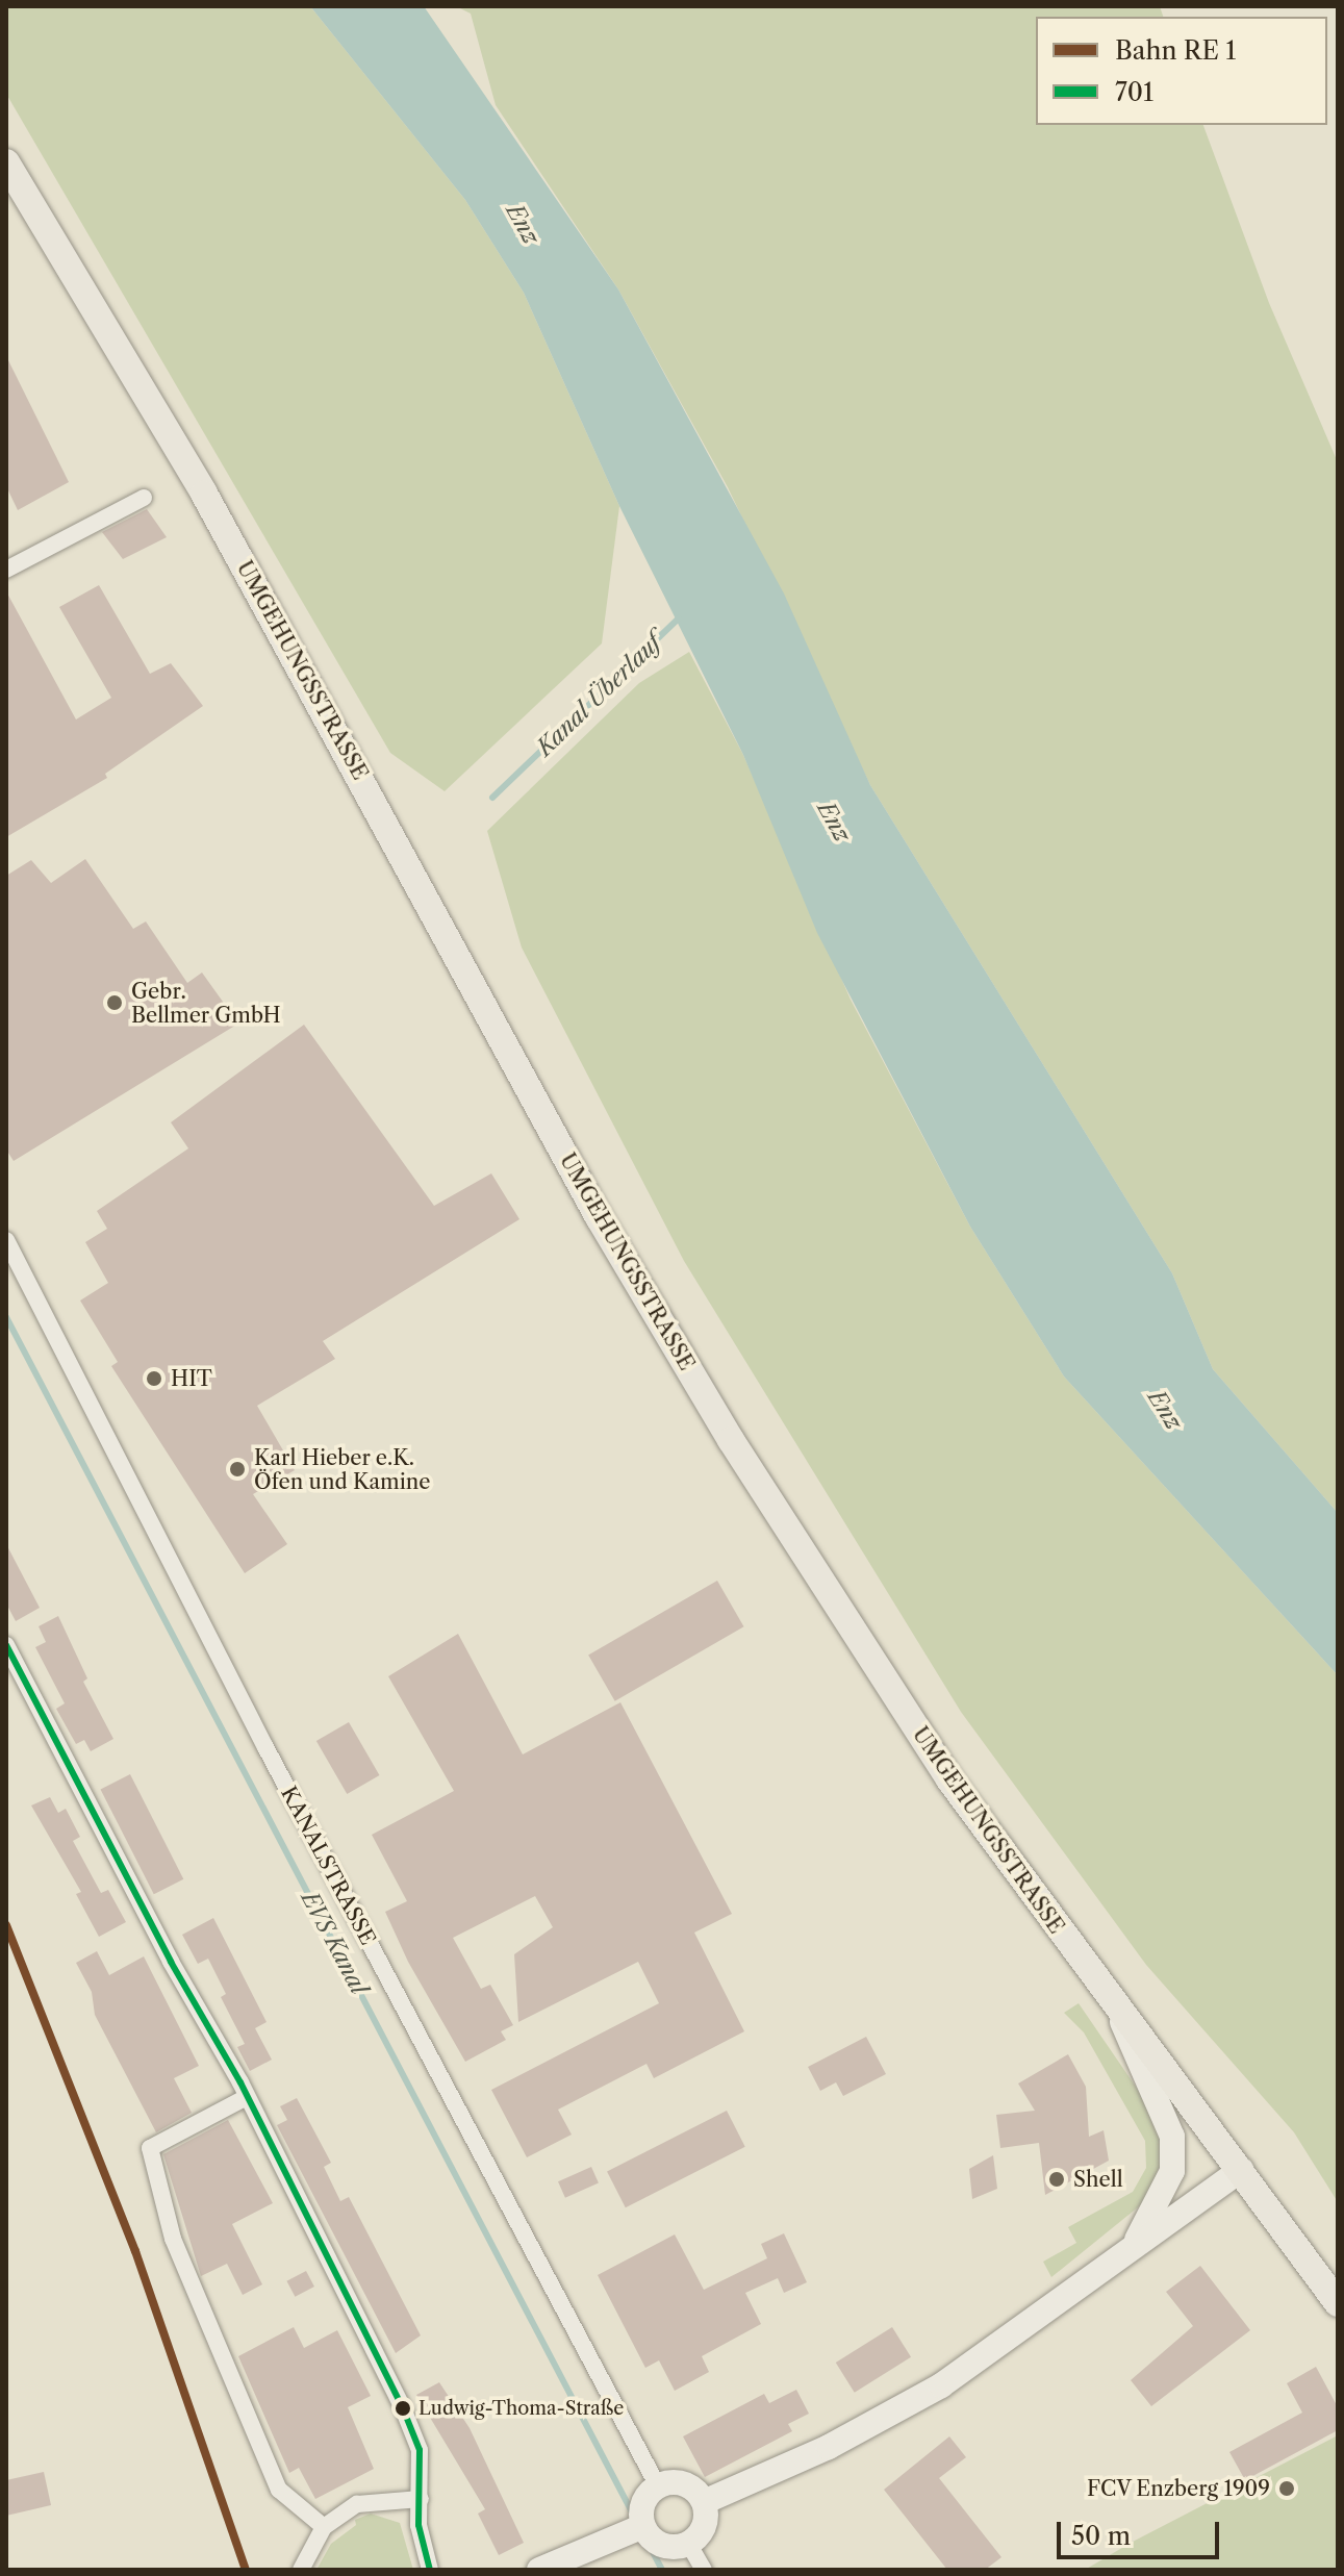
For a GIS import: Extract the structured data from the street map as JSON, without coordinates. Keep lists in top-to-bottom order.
{
  "streets": {
    "main road": ["UMGEHUNGSSTRASSE"],
    "street": ["KANALSTRASSE"]
  },
  "water": ["Enz", "Kanal Überlauf", "EVS Kanal"],
  "places": [
    "Gebr. Bellmer GmbH",
    "HIT",
    "Karl Hieber e.K. Öfen und Kamine",
    "Shell",
    "Ludwig-Thoma-Straße",
    "FCV Enzberg 1909"
  ],
  "lines": ["transit line 701"],
  "legend": ["Bahn RE 1", "701"],
  "scale_bar": "50 m"
}
